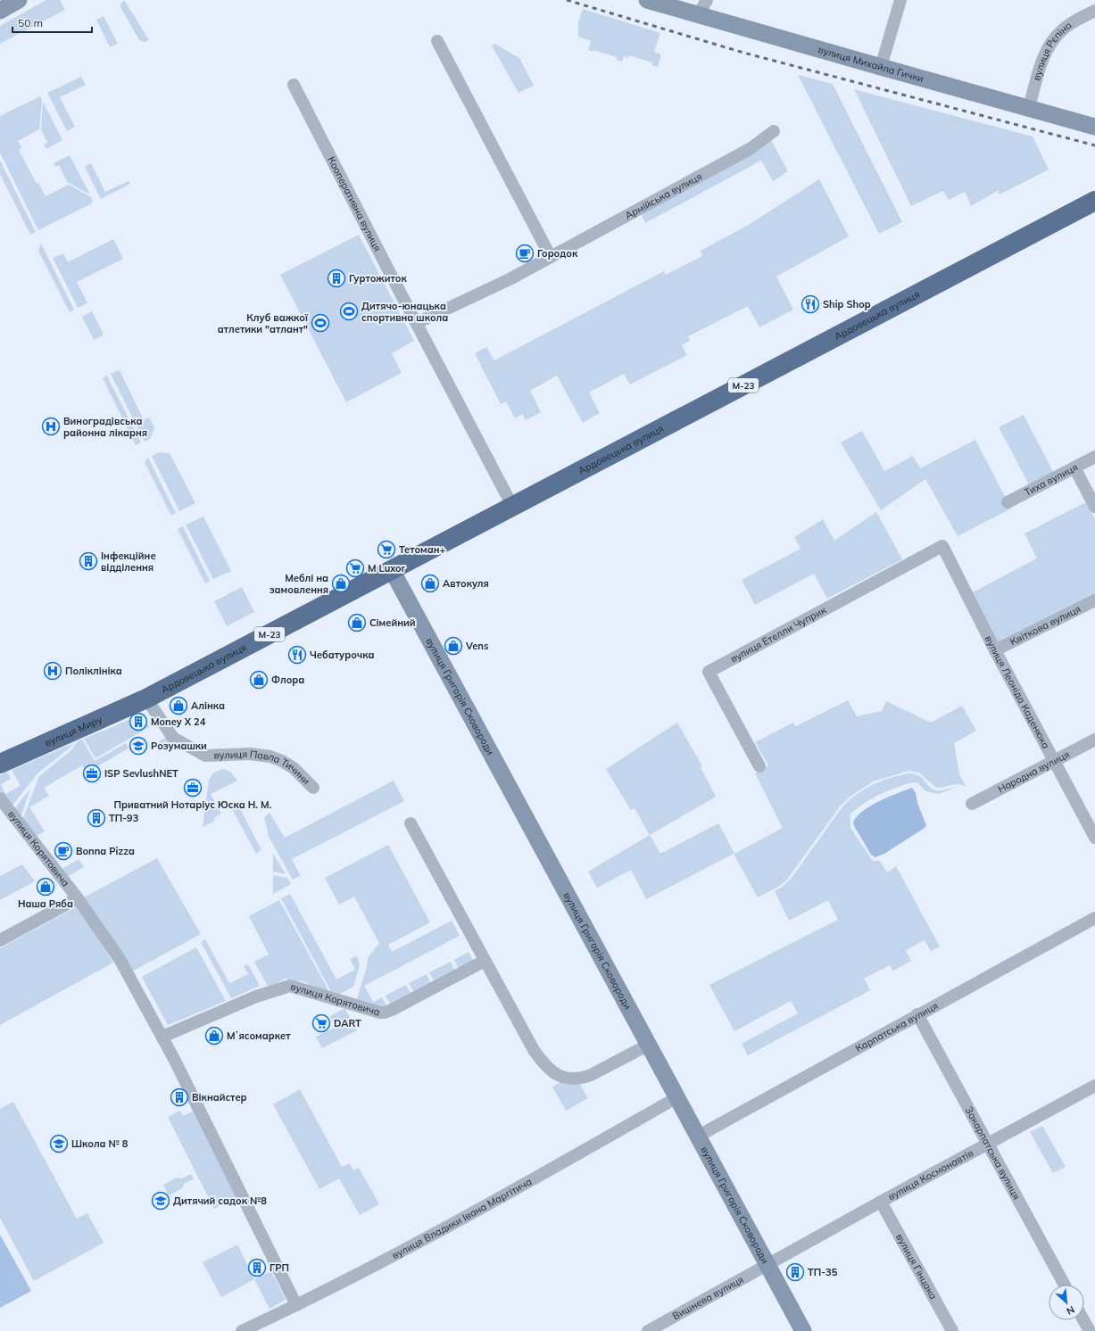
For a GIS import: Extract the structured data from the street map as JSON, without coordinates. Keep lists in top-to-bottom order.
{
  "streets": {
    "highway": ["Ардовецька вулиця", "М-23", "вулиця Миру"],
    "main road": ["вулиця Михайла Гички", "вулиця Григорія Сковороди"],
    "street": [
      "вулиця Рєпіна",
      "Армійська вулиця",
      "Кооперативна вулиця",
      "Тиха вулиця",
      "Квіткова вулиця",
      "вулиця Етелли Чуприк",
      "вулиця Леоніда Каденюка",
      "вулиця Павла Тичини",
      "Народна вулиця",
      "вулиця Корятовича",
      "Карпатська вулиця",
      "Закарпатська вулиця",
      "вулиця Космонавтів",
      "вулиця Владики Івана Маргітича",
      "вулиця Гінцака",
      "Вишнева вулиця"
    ]
  },
  "crossings": [
    ["вулиця Рєпіна", "вулиця Михайла Гички"],
    ["Армійська вулиця", "Кооперативна вулиця"],
    ["Кооперативна вулиця", "Ардовецька вулиця"],
    ["Ардовецька вулиця", "вулиця Григорія Сковороди"],
    ["Ардовецька вулиця", "вулиця Миру"],
    ["Ардовецька вулиця", "вулиця Павла Тичини"],
    ["Квіткова вулиця", "вулиця Леоніда Каденюка"],
    ["вулиця Етелли Чуприк", "вулиця Леоніда Каденюка"],
    ["вулиця Леоніда Каденюка", "Народна вулиця"],
    ["вулиця Григорія Сковороди", "Карпатська вулиця"],
    ["вулиця Григорія Сковороди", "вулиця Космонавтів"],
    ["вулиця Григорія Сковороди", "вулиця Владики Івана Маргітича"],
    ["вулиця Григорія Сковороди", "Вишнева вулиця"],
    ["вулиця Миру", "вулиця Павла Тичини"],
    ["вулиця Корятовича", "вулиця Владики Івана Маргітича"],
    ["Карпатська вулиця", "Закарпатська вулиця"],
    ["Закарпатська вулиця", "вулиця Космонавтів"],
    ["вулиця Космонавтів", "вулиця Гінцака"],
    ["вулиця Космонавтів", "Вишнева вулиця"]
  ],
  "places": {
    "cafe": ["Городок", "Bonna Pizza"],
    "building": [
      "Гуртожиток",
      "Інфекційне відділення",
      "Money X 24",
      "ТП-93",
      "Вікнайстер",
      "ГРП",
      "ТП-35"
    ],
    "restaurant": ["Ship Shop", "Чебатурочка"],
    "sports": ["Дитячо-юнацька спортивна школа", "Клуб важкої атлетики \"атлант\""],
    "hospital": ["Виноградівська районна лікарня", "Поліклініка"],
    "supermarket": ["Тетоман+", "M Luxor", "DART"],
    "shop": [
      "Меблі на замовлення",
      "Автокуля",
      "Сімейний",
      "Vens",
      "Флора",
      "Алінка",
      "Наша Ряба",
      "Мʼясомаркет"
    ],
    "school or university": ["Розумашки", "Школа № 8", "Дитячий садок №8"],
    "office": ["ISP SevlushNET", "Приватний Нотаріус Юска Н. М."]
  },
  "scale_bar": "50 m",
  "north": "bottom right"
}
